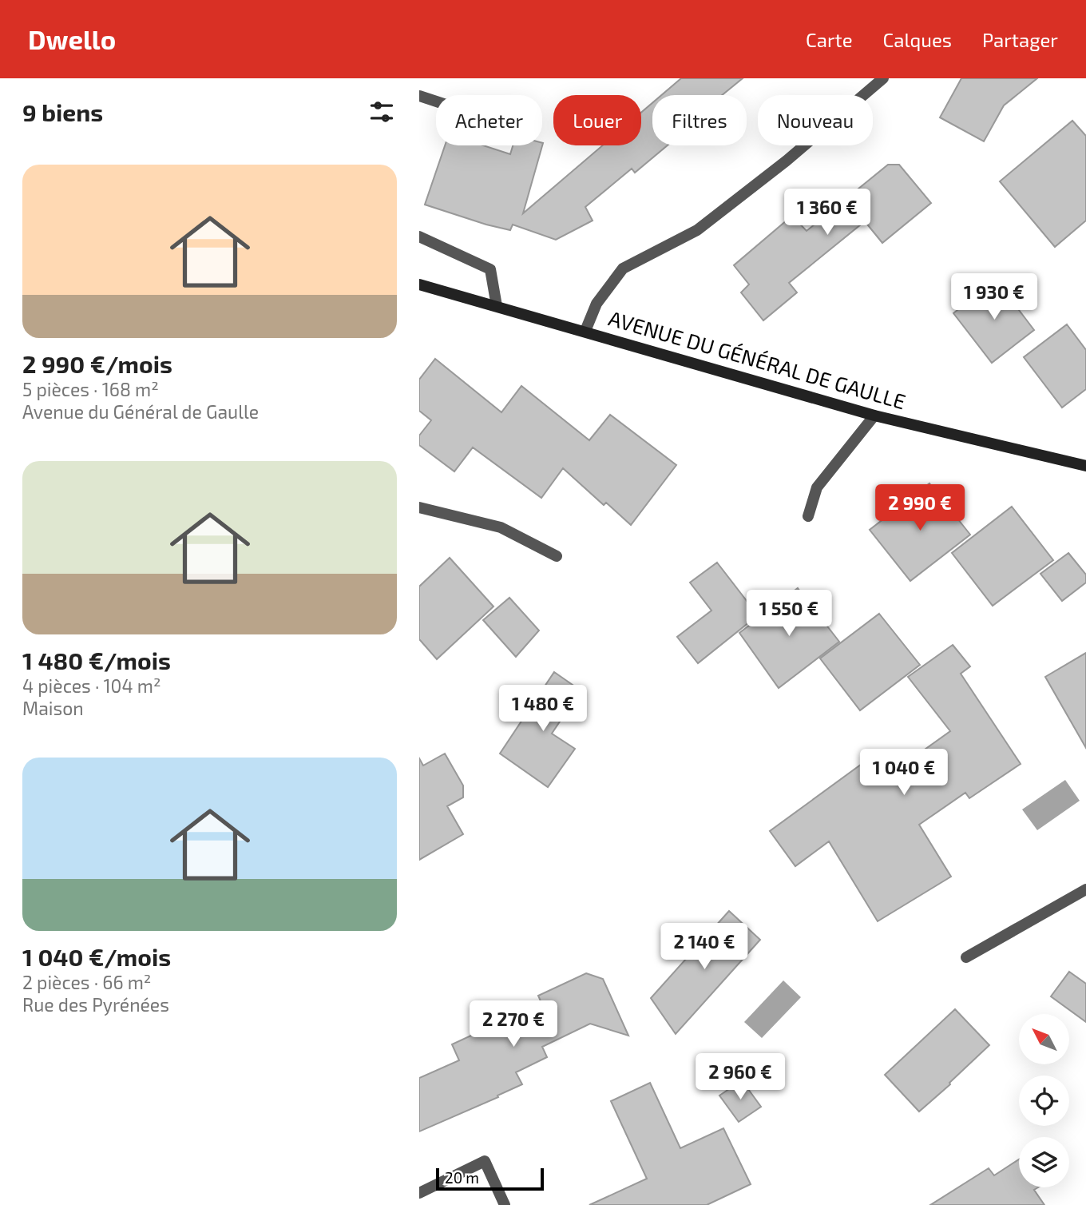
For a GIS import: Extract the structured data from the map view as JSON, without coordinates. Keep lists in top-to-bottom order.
{
  "streets": {
    "street": ["AVENUE DU GÉNÉRAL DE GAULLE"]
  },
  "scale_bar": "20 m",
  "north": "top left",
  "page": {
    "header": "Dwello",
    "nav": ["Carte", "Calques", "Partager"],
    "heading": "9 biens",
    "chip": [
      "Acheter",
      "Louer",
      "Filtres",
      "Nouveau"
    ],
    "list": [
      {
        "name": "2 990 €/mois",
        "note": "5 pièces · 168 m² · Avenue du Général de Gaulle"
      },
      {
        "name": "1 480 €/mois",
        "note": "4 pièces · 104 m² · Maison"
      },
      {
        "name": "1 040 €/mois",
        "note": "2 pièces · 66 m² · Rue des Pyrénées"
      }
    ],
    "price": [
      "1 360 €",
      "1 930 €",
      "2 990 €",
      "1 550 €",
      "1 480 €",
      "1 040 €",
      "2 140 €",
      "2 270 €",
      "2 960 €"
    ],
    "scale": "20 m"
  }
}
